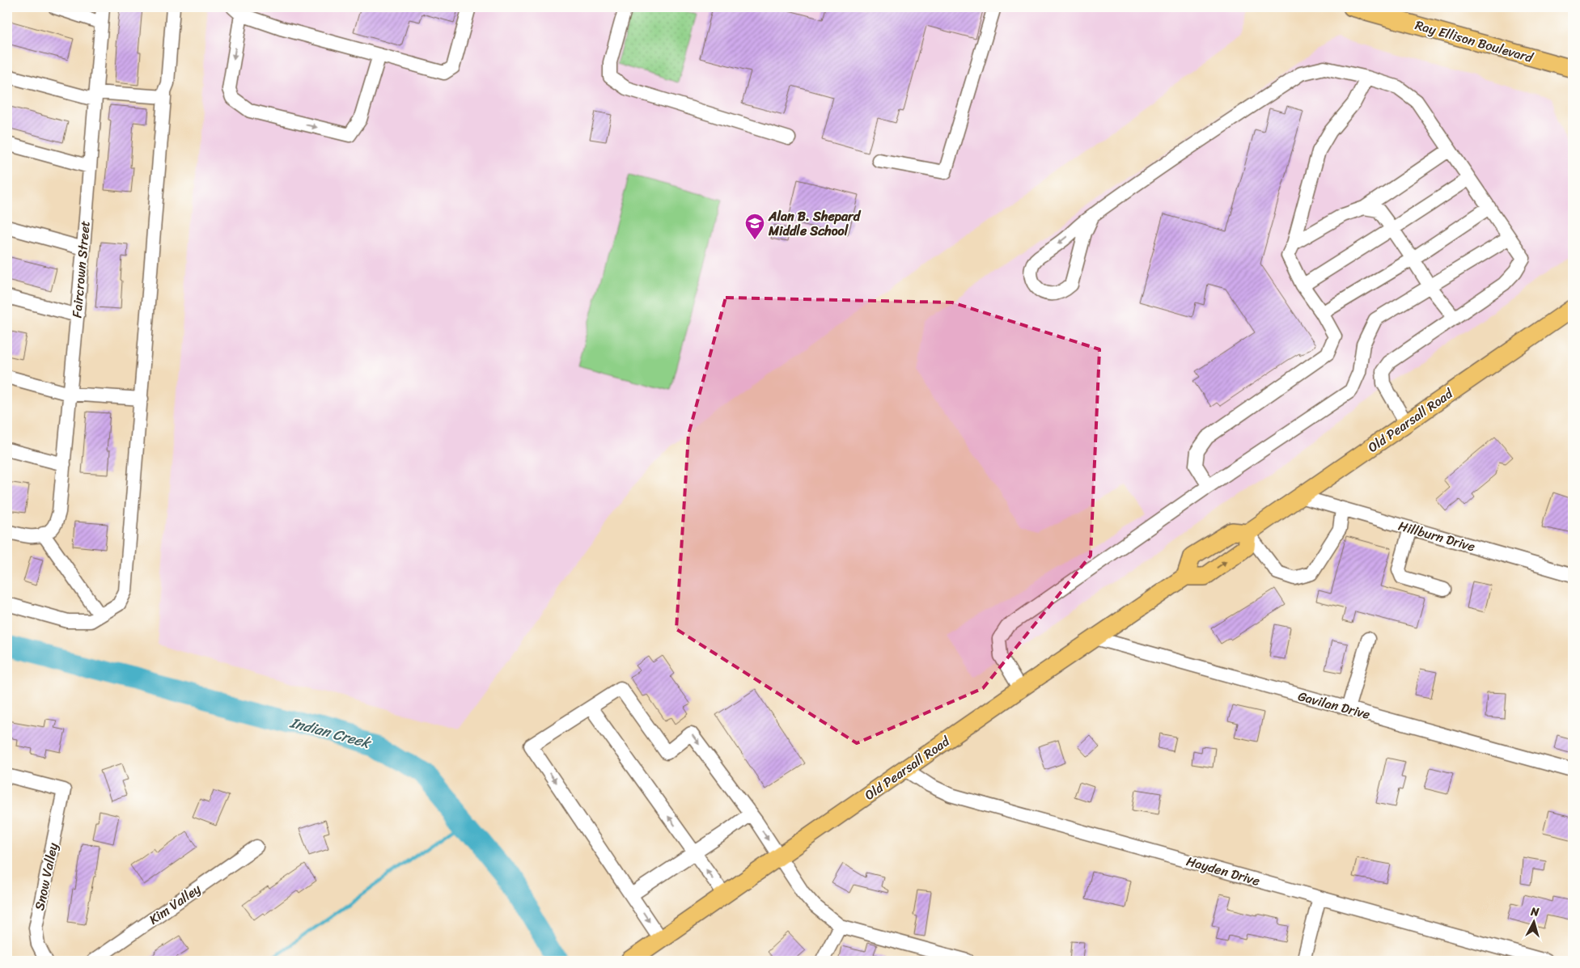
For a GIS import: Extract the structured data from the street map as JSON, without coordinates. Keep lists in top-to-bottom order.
{
  "streets": {
    "main road": ["Ray Ellison Boulevard", "Old Pearsall Road"],
    "street": [
      "Faircrown Street",
      "Hillburn Drive",
      "Gavilan Drive",
      "Hayden Drive",
      "Snow Valley",
      "Kim Valley"
    ]
  },
  "crossings": [
    ["Old Pearsall Road", "Hillburn Drive"],
    ["Old Pearsall Road", "Gavilan Drive"],
    ["Old Pearsall Road", "Hayden Drive"]
  ],
  "water": ["Indian Creek"],
  "places": {
    "school or university": ["Alan B. Shepard Middle School"]
  },
  "north": "top"
}
